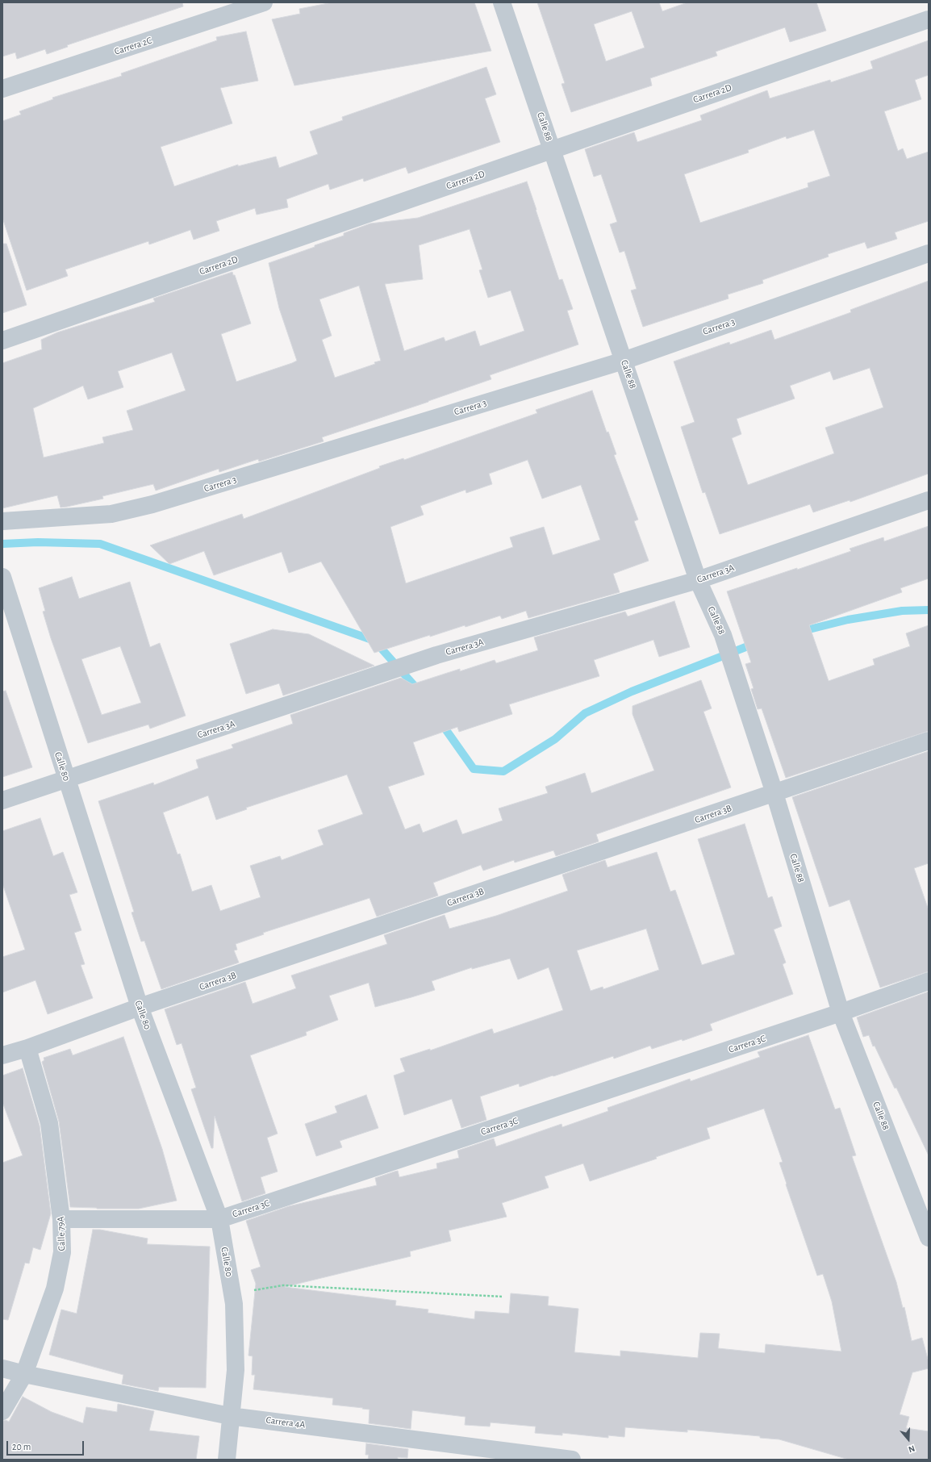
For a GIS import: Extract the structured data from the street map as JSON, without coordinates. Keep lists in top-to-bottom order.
{
  "streets": {
    "street": [
      "Carrera 2C",
      "Carrera 2D",
      "Calle 88",
      "Carrera 3",
      "Carrera 3A",
      "Calle 80",
      "Carrera 3B",
      "Carrera 3C",
      "Calle 79A",
      "Carrera 4A"
    ]
  },
  "crossings": [
    ["Carrera 2D", "Calle 88"],
    ["Calle 88", "Carrera 3"],
    ["Calle 88", "Carrera 3A"],
    ["Calle 88", "Carrera 3B"],
    ["Calle 88", "Carrera 3C"],
    ["Carrera 3A", "Calle 80"],
    ["Calle 80", "Carrera 3B"],
    ["Calle 80", "Carrera 3C"],
    ["Calle 80", "Carrera 4A"],
    ["Carrera 3B", "Calle 79A"],
    ["Carrera 3C", "Calle 79A"],
    ["Calle 79A", "Carrera 4A"]
  ],
  "scale_bar": "20 m",
  "north": "bottom"
}
